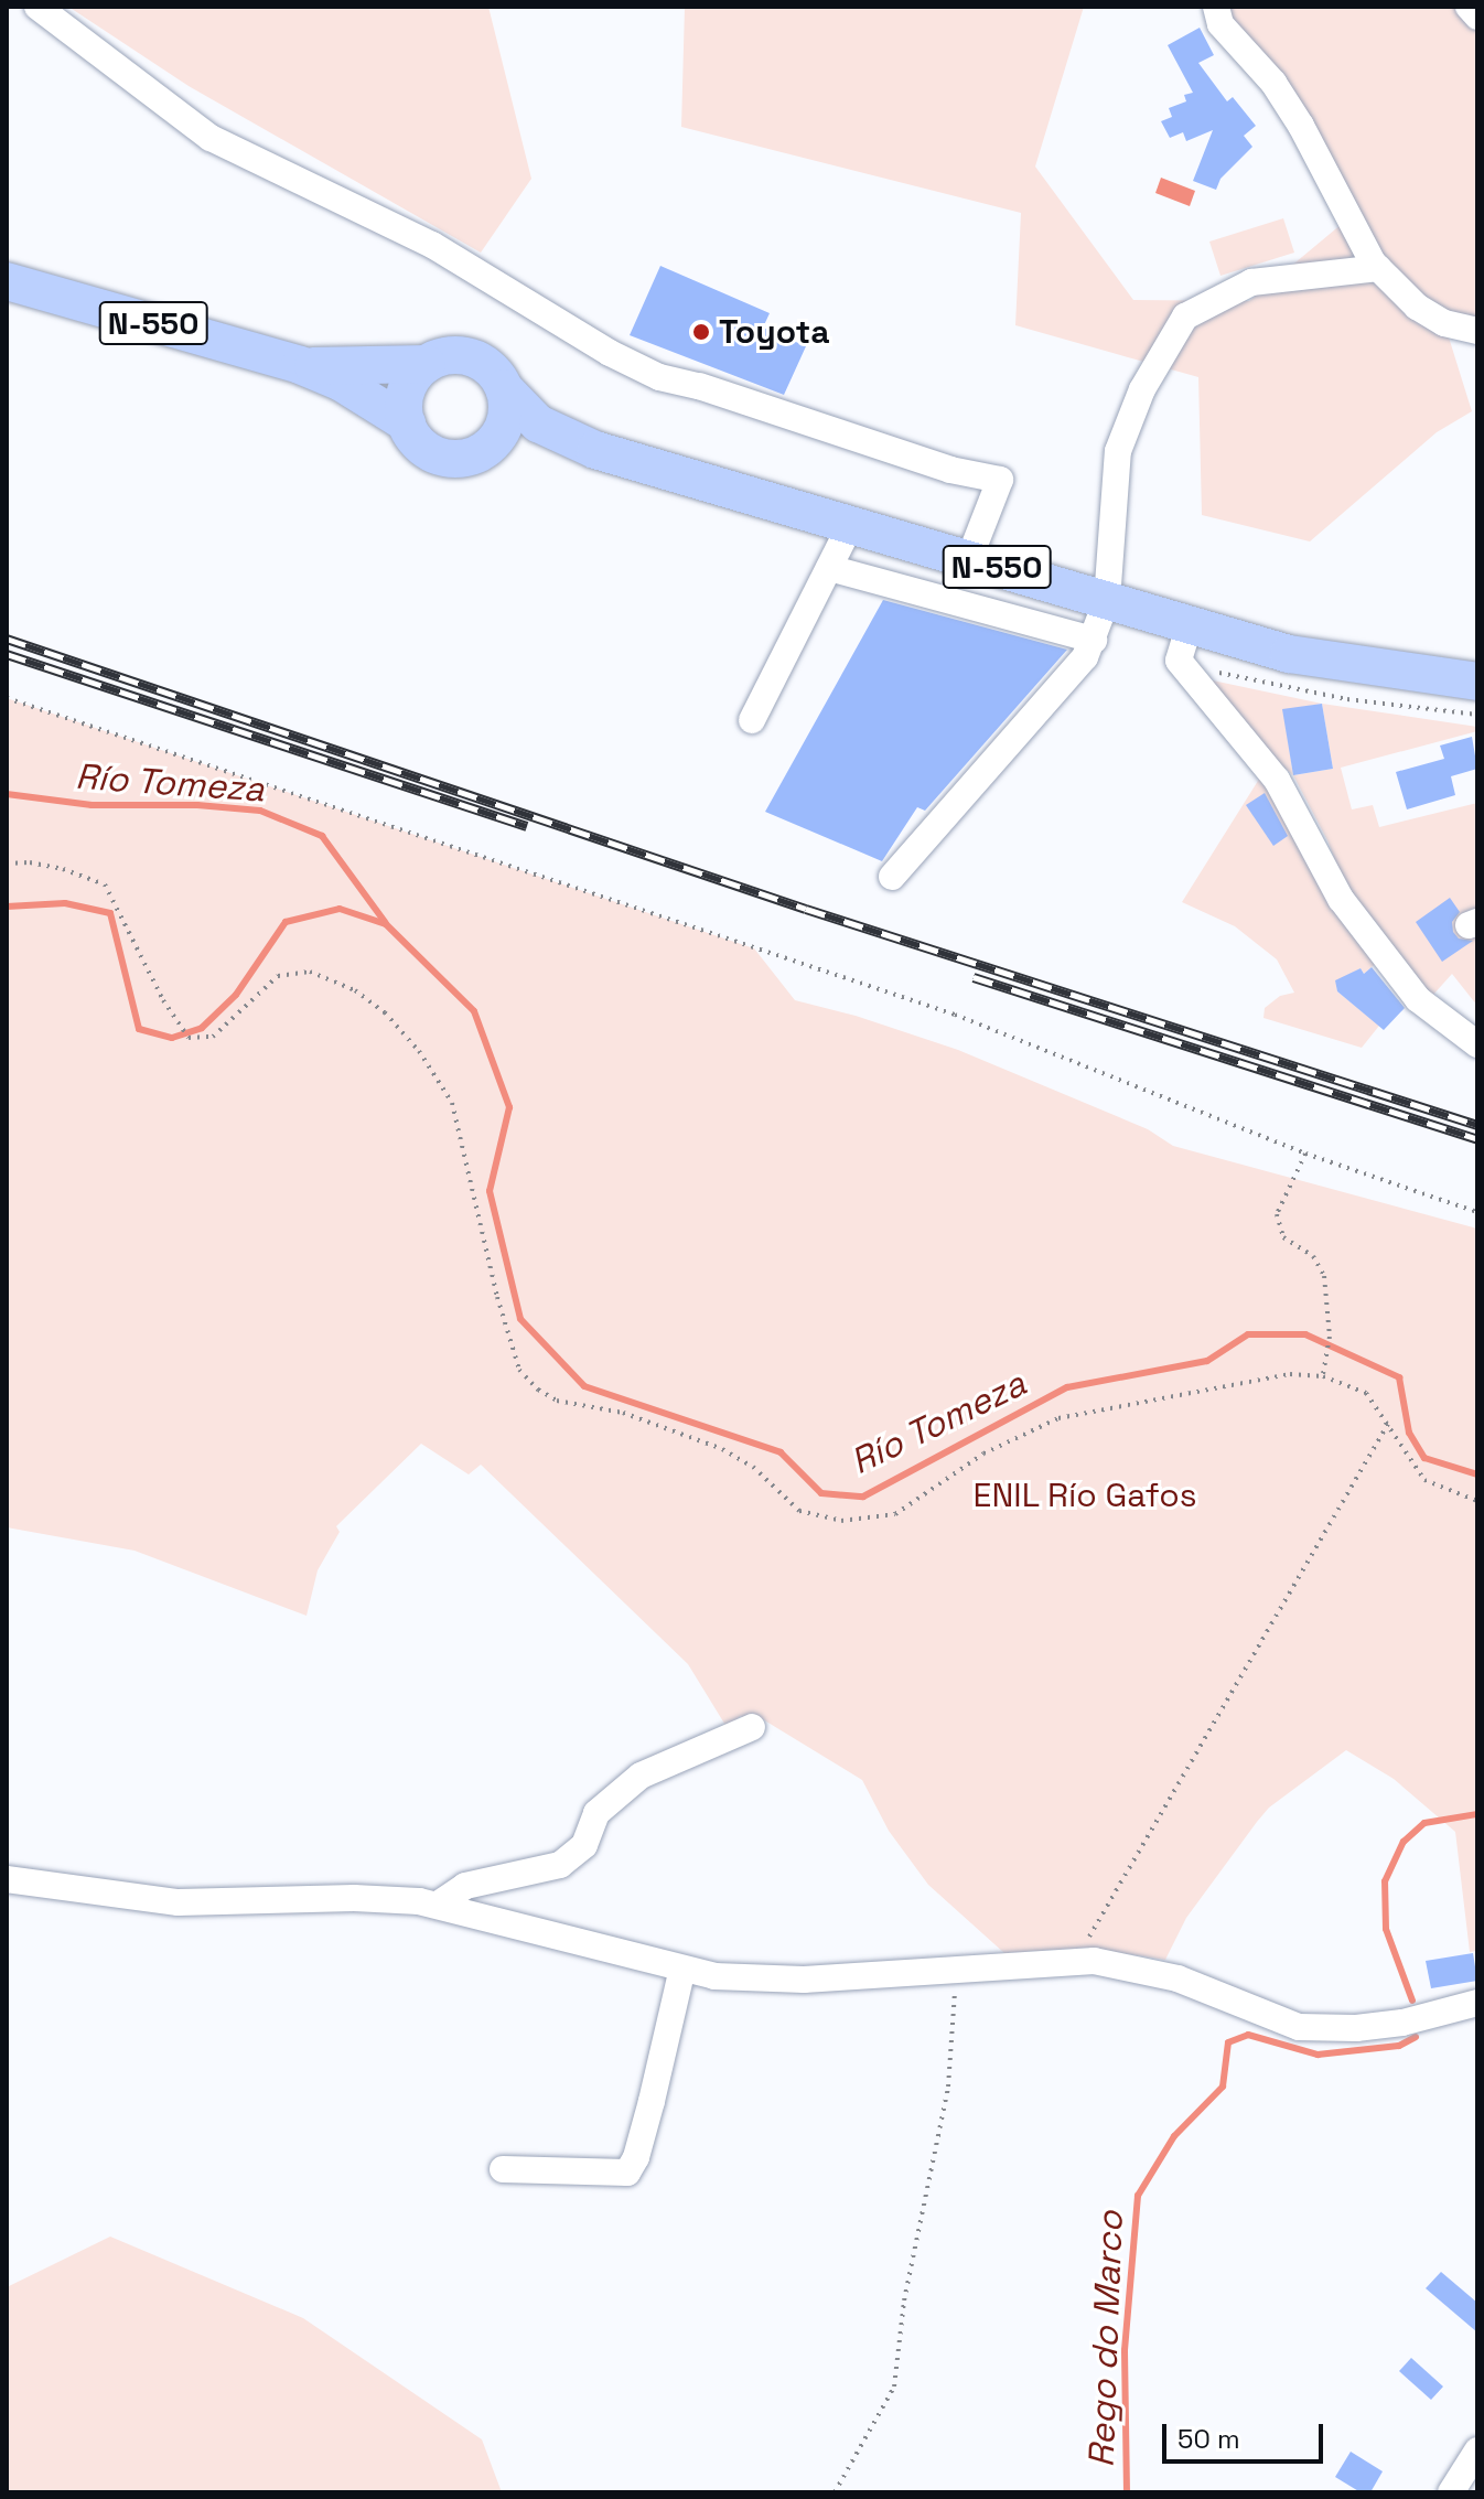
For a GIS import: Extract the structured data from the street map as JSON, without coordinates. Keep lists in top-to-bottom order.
{
  "streets": {
    "highway": ["N-550"]
  },
  "water": ["Río Tomeza", "Rego do Marco"],
  "parks": ["ENIL Río Gafos"],
  "places": ["Toyota"],
  "scale_bar": "50 m"
}
